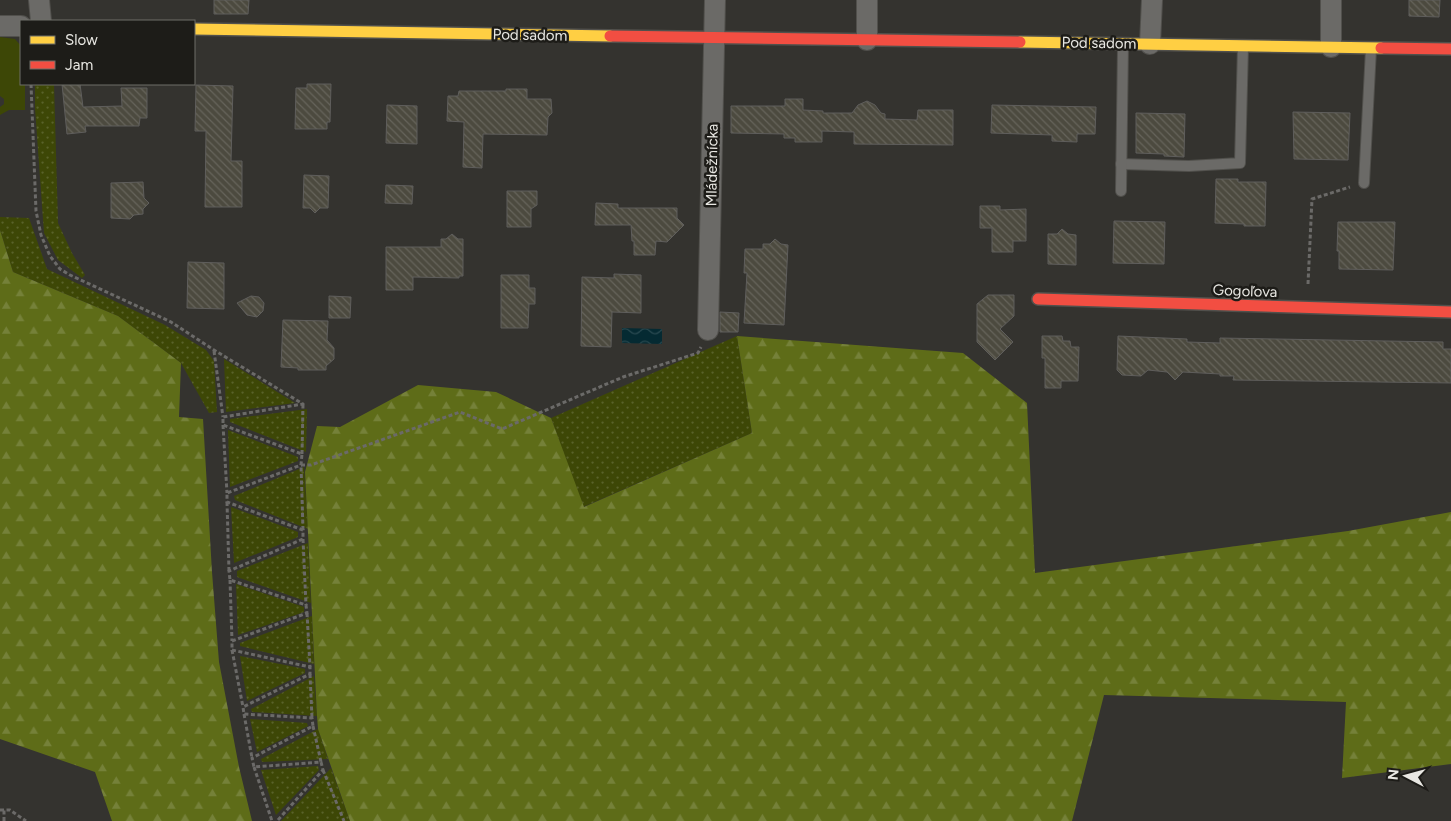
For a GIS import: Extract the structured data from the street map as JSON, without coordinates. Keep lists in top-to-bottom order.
{
  "streets": {
    "street": ["Pod sadom", "Mládežnícka", "Gogoľova"]
  },
  "crossings": [
    ["Pod sadom", "Mládežnícka"]
  ],
  "legend": ["Slow", "Jam"],
  "north": "left"
}
